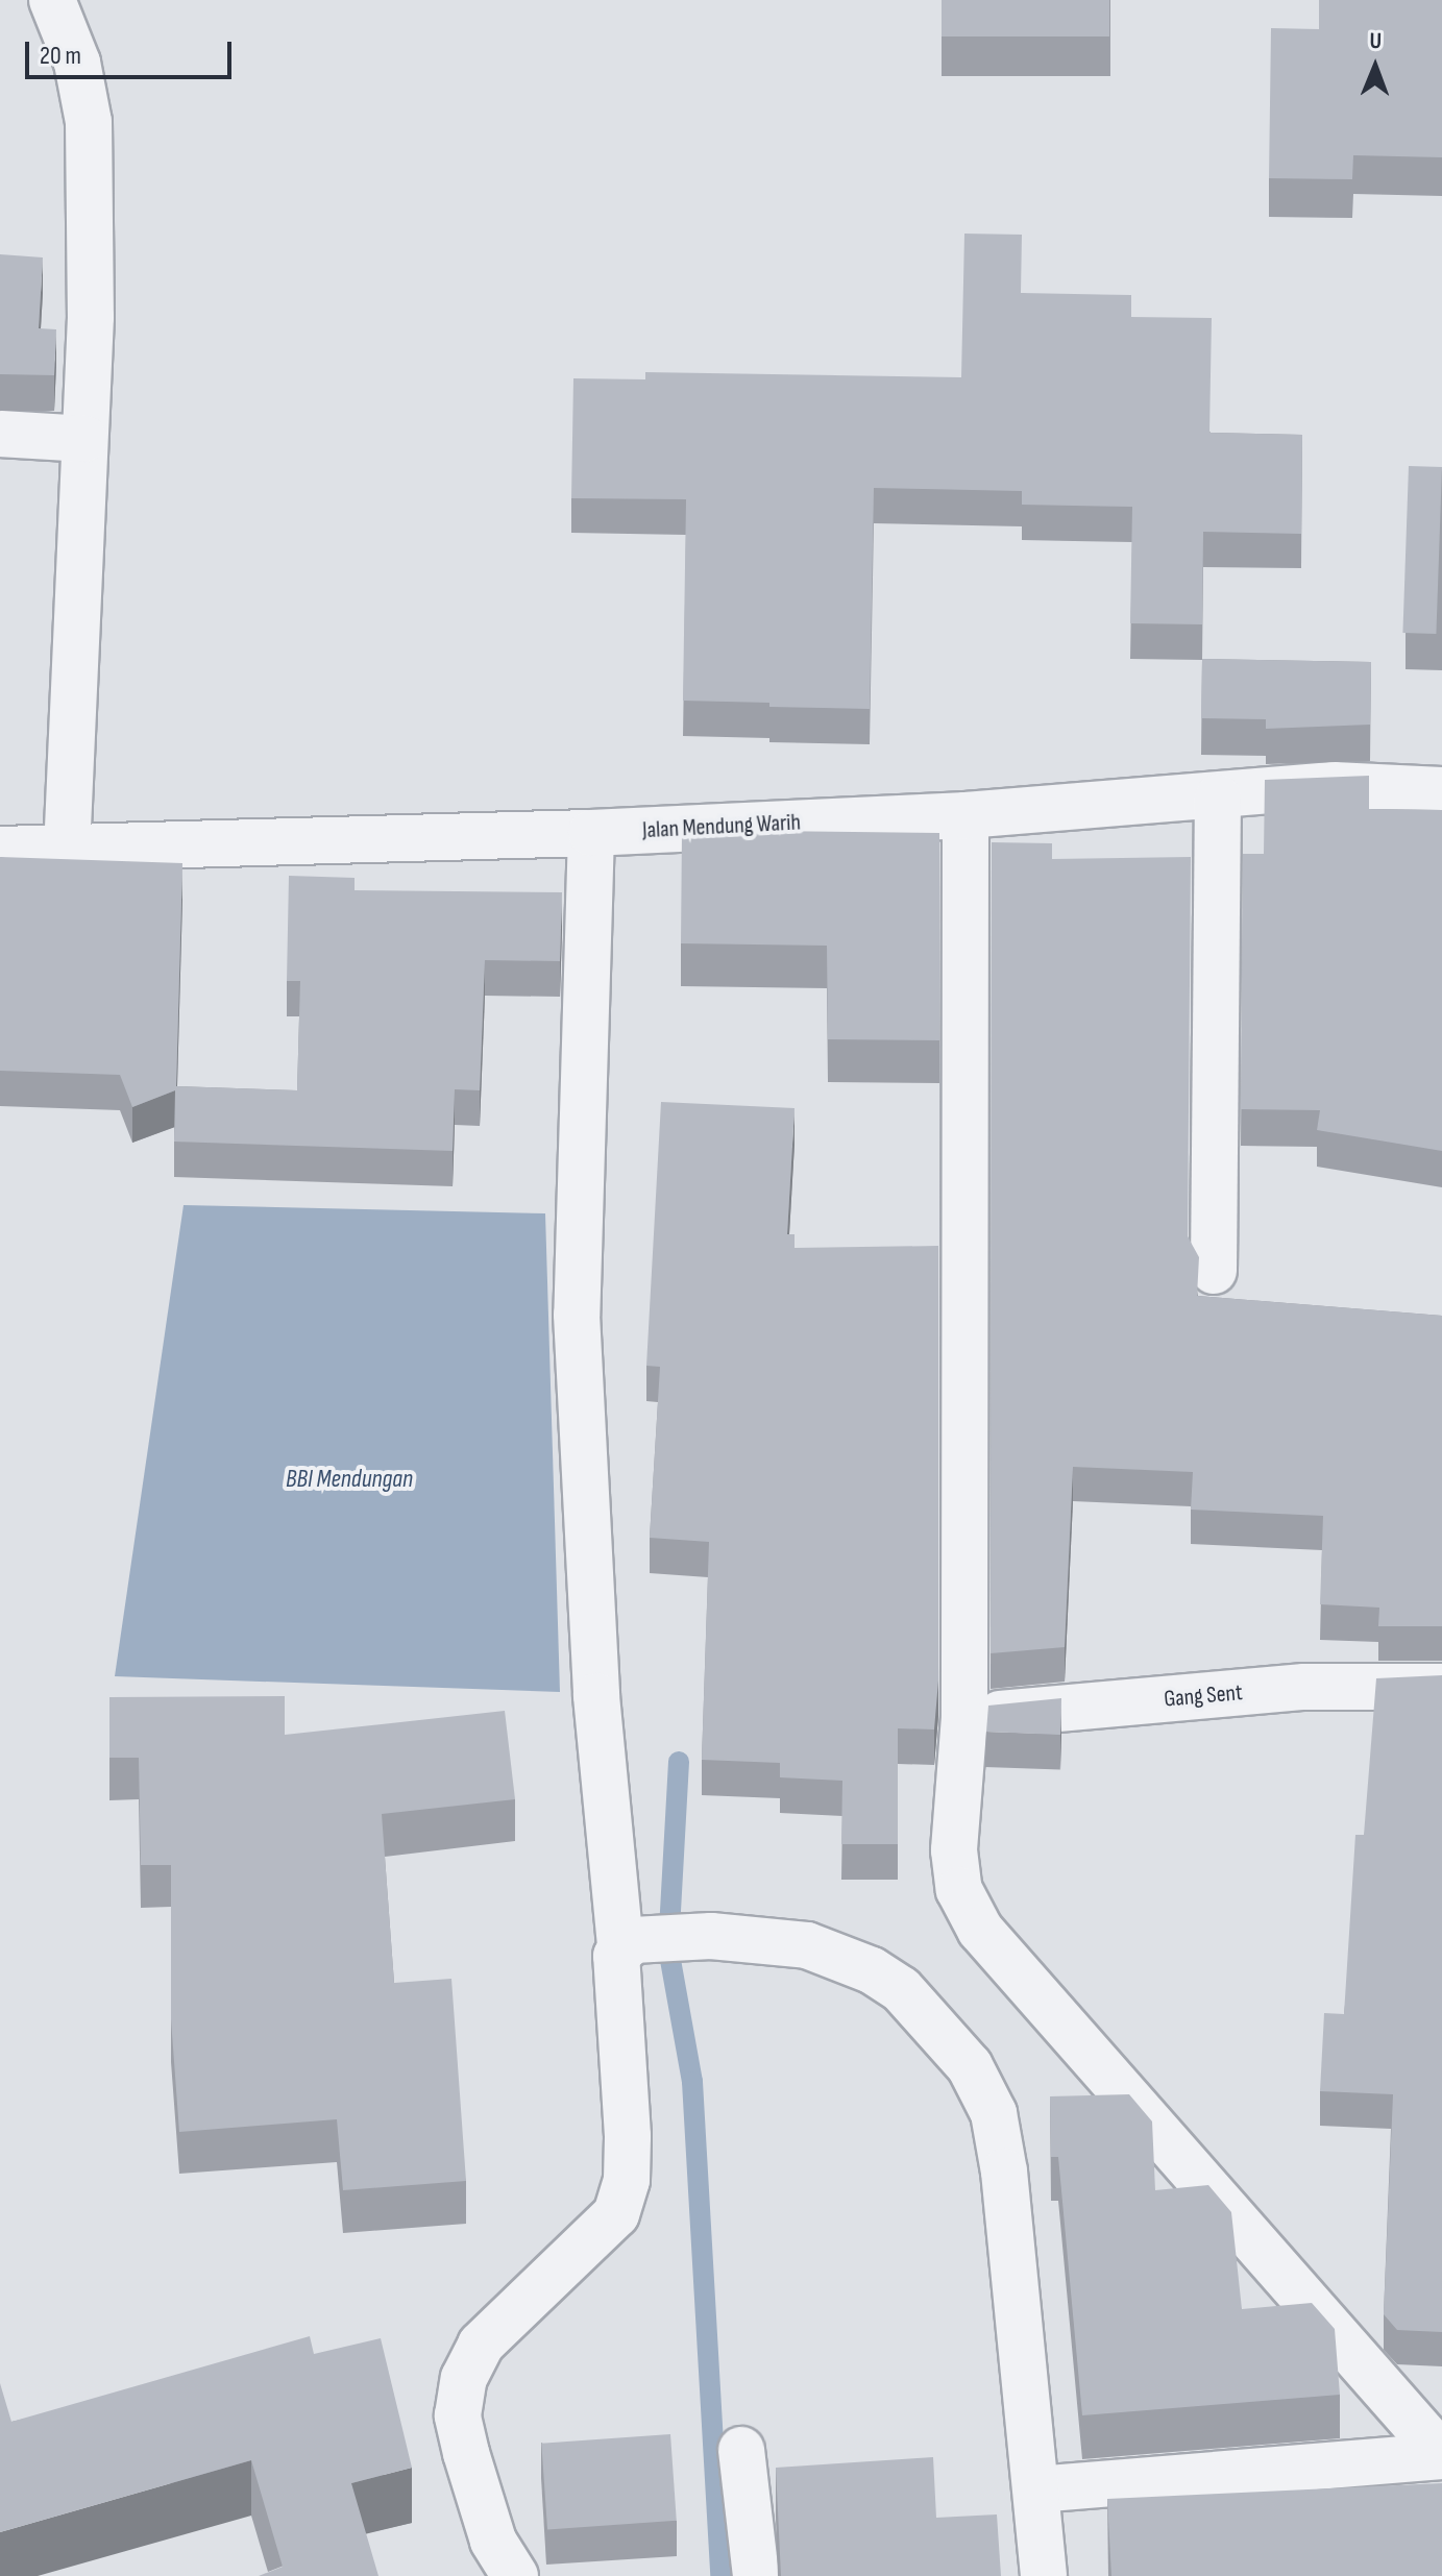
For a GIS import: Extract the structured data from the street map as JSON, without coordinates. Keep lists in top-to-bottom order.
{
  "streets": {
    "street": ["Jalan Mendung Warih", "Gang Sent"]
  },
  "water": ["BBI Mendungan"],
  "scale_bar": "20 m",
  "north": "top"
}
